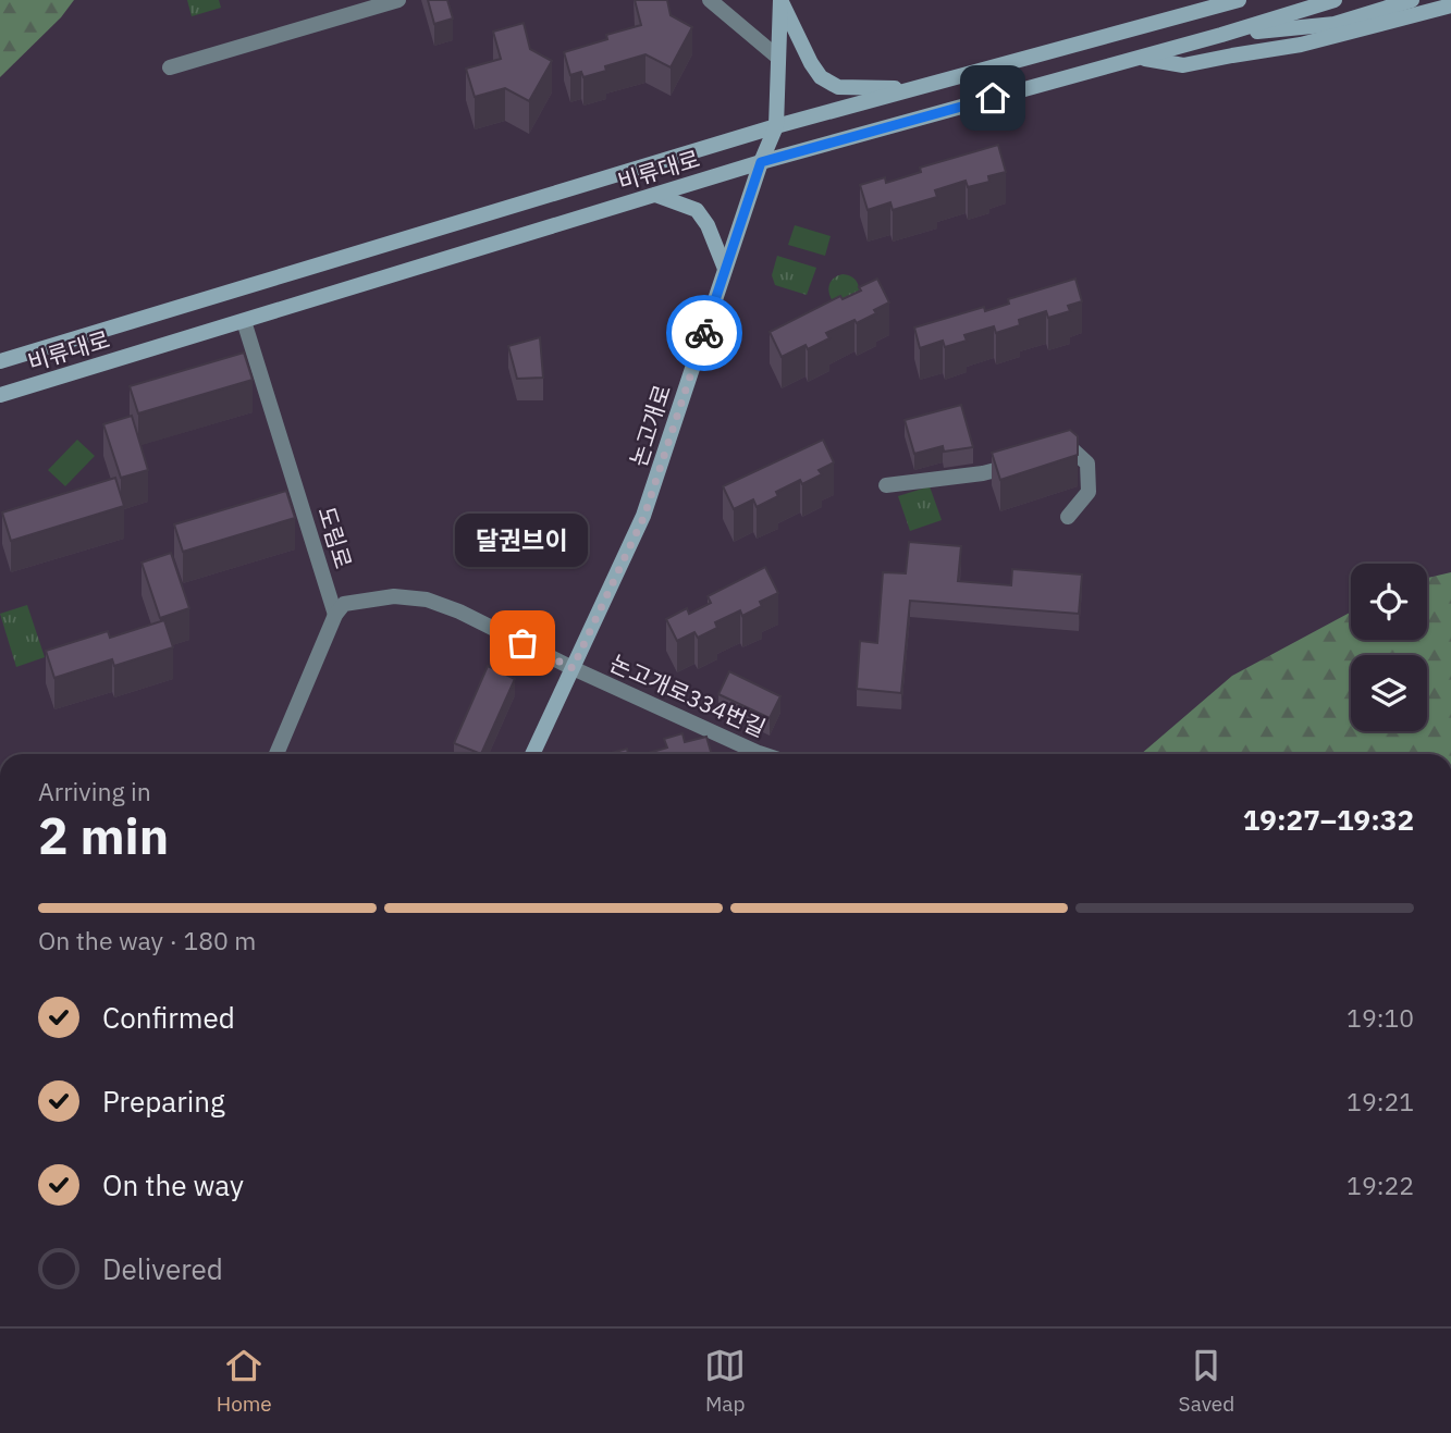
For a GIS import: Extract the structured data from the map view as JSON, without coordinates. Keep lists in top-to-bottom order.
{
  "streets": {
    "main road": ["비류대로", "논고개로"],
    "street": ["도림로", "논고개로334번길"]
  },
  "crossings": [
    ["비류대로", "논고개로"],
    ["비류대로", "도림로"],
    ["논고개로", "논고개로334번길"],
    ["도림로", "논고개로334번길"]
  ],
  "places": ["달권브이"],
  "page": {
    "bubble": "달권브이",
    "heading": ["2 min", "Arriving in", "19:27–19:32"],
    "bar": "On the way · 180 m",
    "list": [
      ["Confirmed", "19:10"],
      ["Preparing", "19:21"],
      ["On the way", "19:22"],
      "Delivered"
    ],
    "tabs": ["Home", "Map", "Saved"]
  }
}
